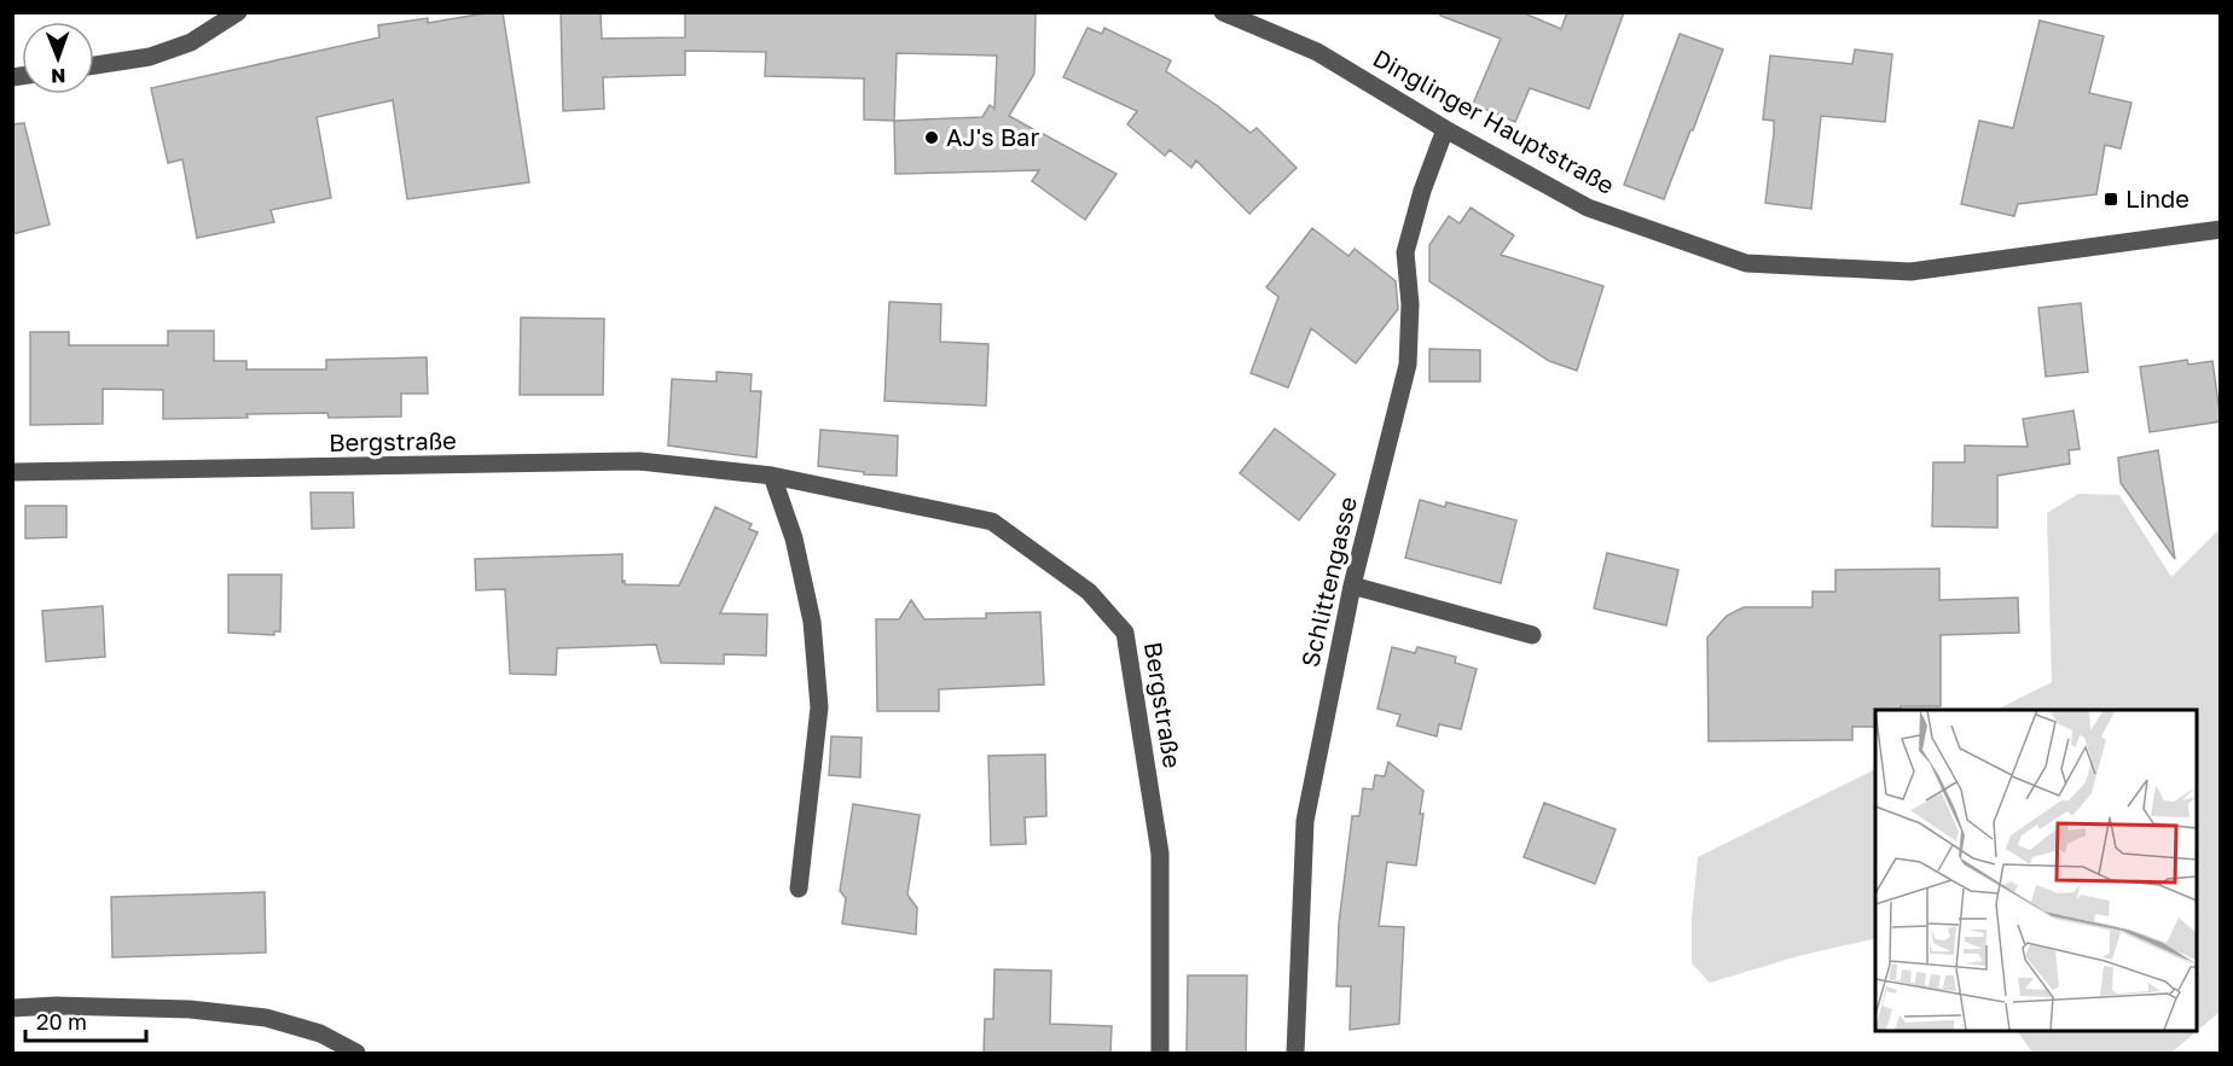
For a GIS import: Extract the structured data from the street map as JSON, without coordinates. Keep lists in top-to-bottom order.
{
  "streets": {
    "street": ["Dinglinger Hauptstraße", "Bergstraße", "Schlittengasse"]
  },
  "crossings": [
    ["Dinglinger Hauptstraße", "Schlittengasse"]
  ],
  "places": {
    "other": ["AJ's Bar"],
    "transit": ["Linde"]
  },
  "scale_bar": "20 m",
  "north": "bottom"
}
